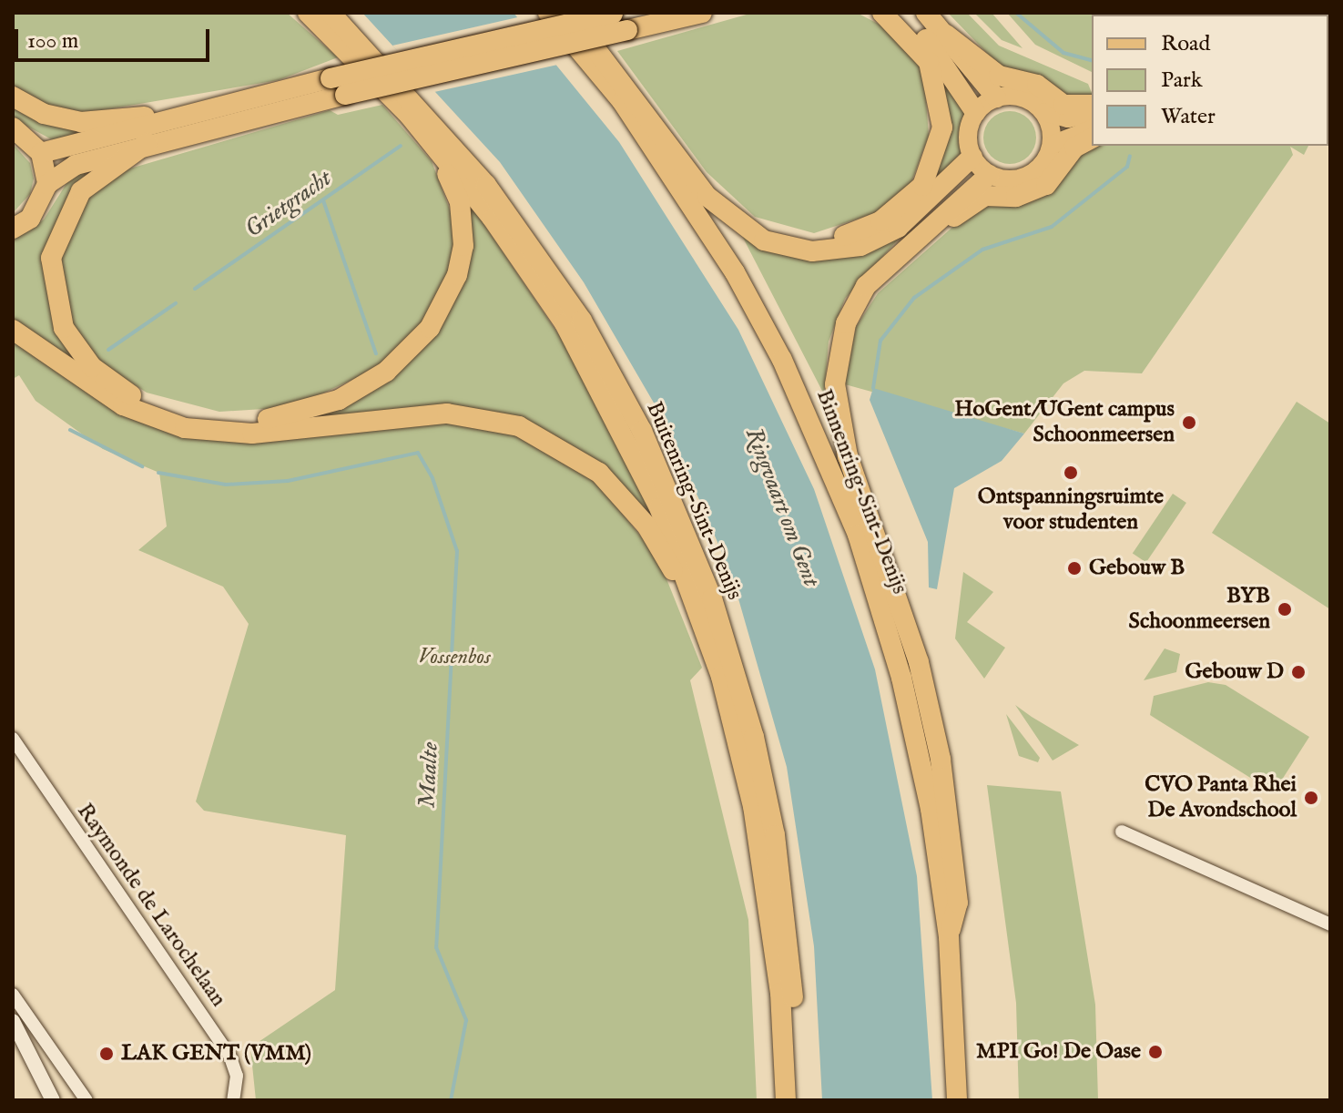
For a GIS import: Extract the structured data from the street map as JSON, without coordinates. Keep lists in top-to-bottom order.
{
  "streets": {
    "highway": ["Binnenring-Sint-Denijs", "Buitenring-Sint-Denijs"],
    "street": ["Raymonde de Larochelaan"]
  },
  "water": ["Grietgracht", "Ringvaart om Gent", "Maalte"],
  "parks": ["Vossenbos"],
  "places": [
    "HoGent/UGent campus Schoonmeersen",
    "Ontspanningsruimte voor studenten",
    "Gebouw B",
    "BYB Schoonmeersen",
    "Gebouw D",
    "CVO Panta Rhei De Avondschool",
    "MPI Go! De Oase",
    "LAK GENT (VMM)"
  ],
  "legend": ["Road", "Park", "Water"],
  "scale_bar": "100 m"
}
